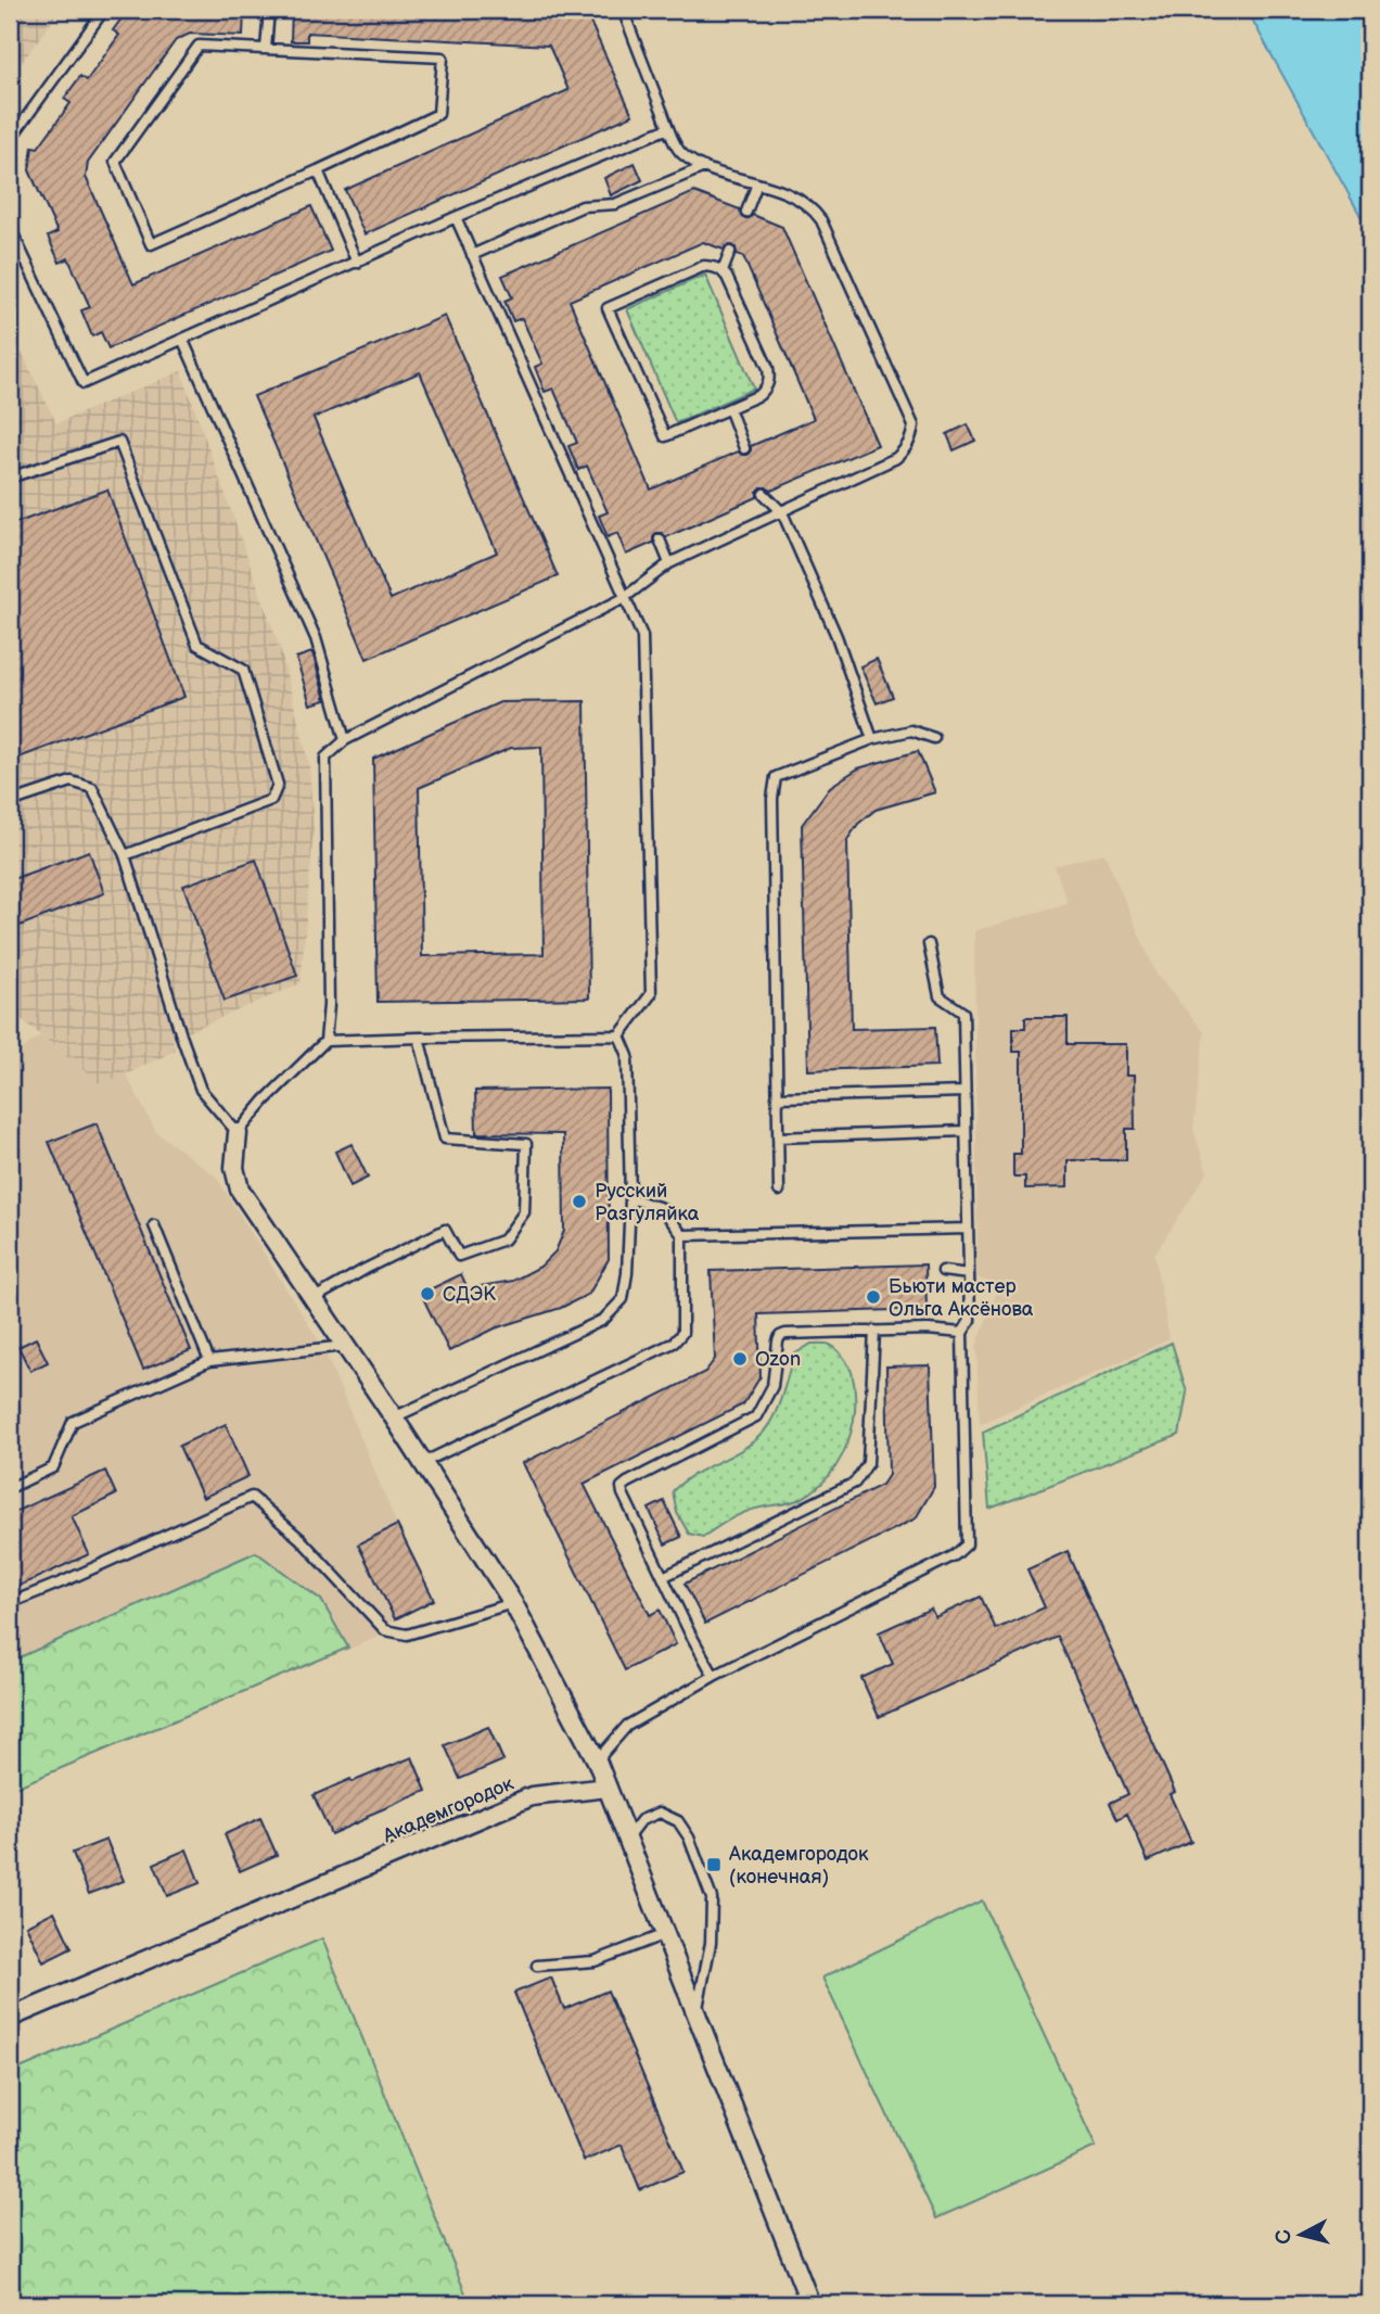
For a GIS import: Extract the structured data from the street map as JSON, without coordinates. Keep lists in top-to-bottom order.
{
  "streets": {
    "street": ["Академгородок"]
  },
  "places": {
    "other": [
      "Русский Разгуляйка",
      "СДЭК",
      "Бьюти мастер Oльга Аксёнова",
      "Ozon"
    ],
    "transit": ["Академгородок (конечная)"]
  },
  "north": "left"
}
